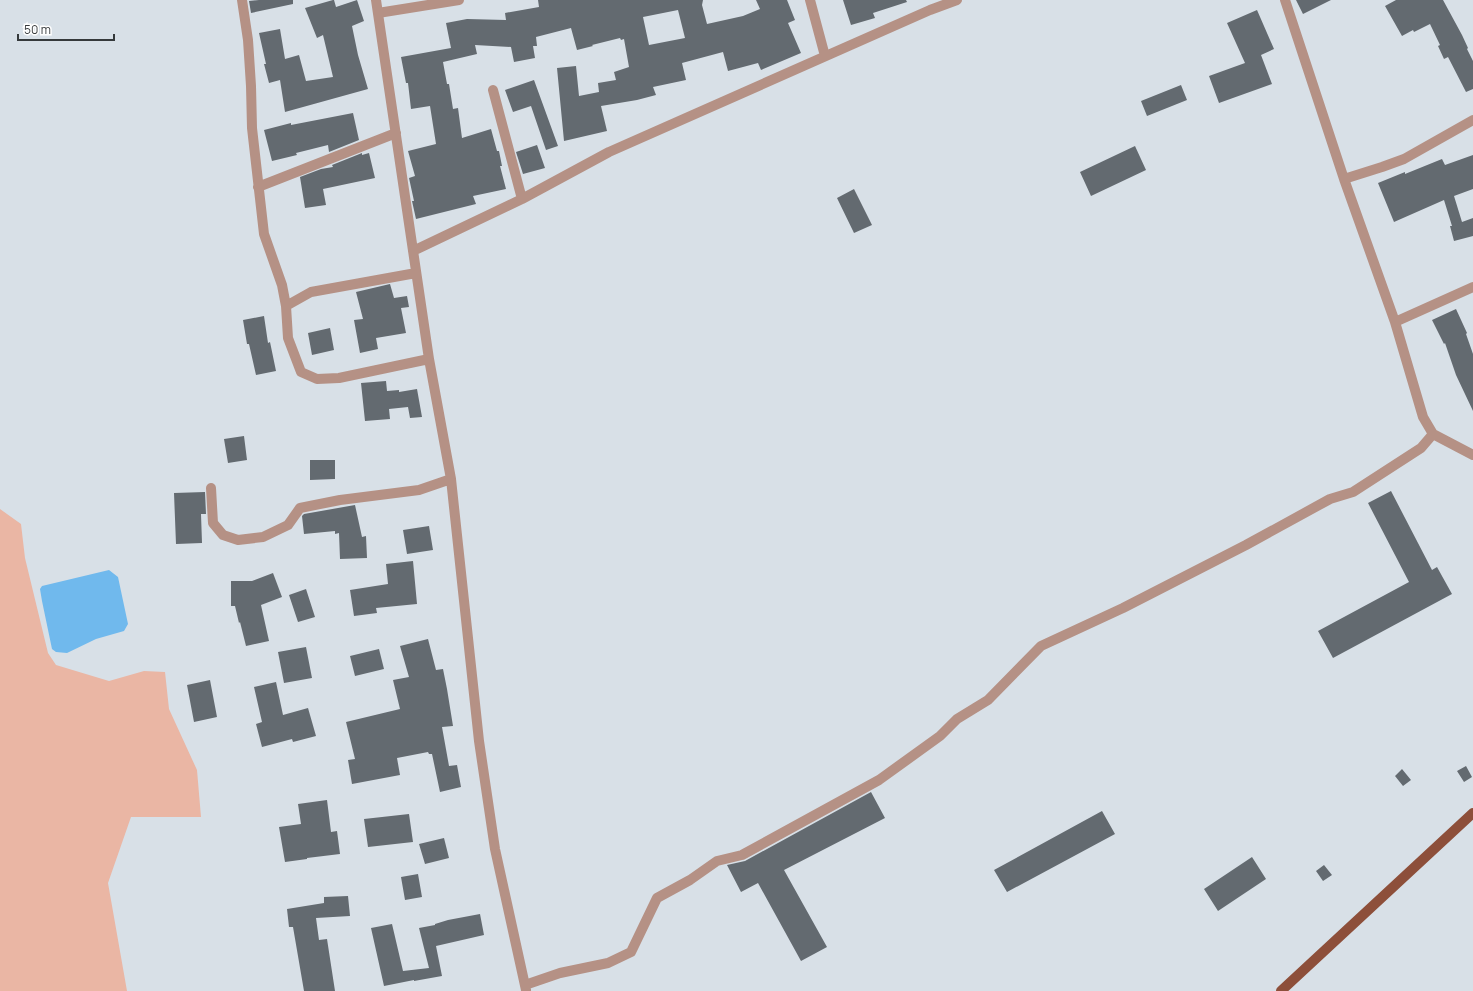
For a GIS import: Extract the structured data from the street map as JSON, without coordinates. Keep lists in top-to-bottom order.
{
  "scale_bar": "50 m"
}
